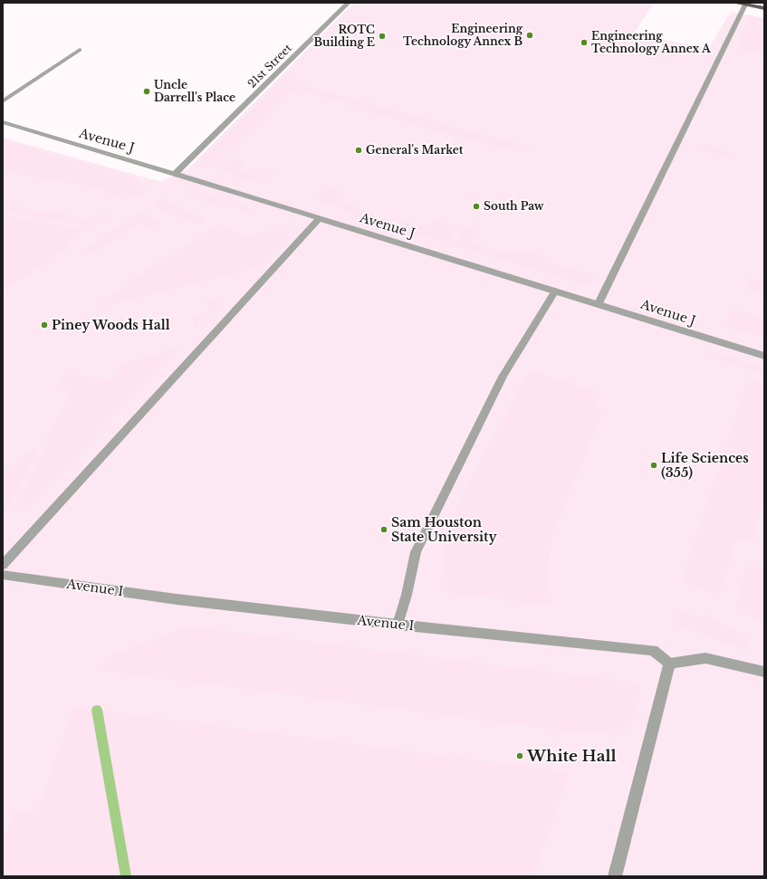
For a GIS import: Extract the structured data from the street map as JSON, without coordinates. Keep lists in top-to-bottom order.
{
  "streets": {
    "street": ["21st Street", "Avenue J", "Avenue I"]
  },
  "crossings": [
    ["21st Street", "Avenue J"]
  ],
  "places": [
    "Engineering Technology Annex B",
    "ROTC Building E",
    "Engineering Technology Annex A",
    "Uncle Darrell's Place",
    "General's Market",
    "South Paw",
    "Piney Woods Hall",
    "Life Sciences (355)",
    "Sam Houston State University",
    "White Hall"
  ]
}
